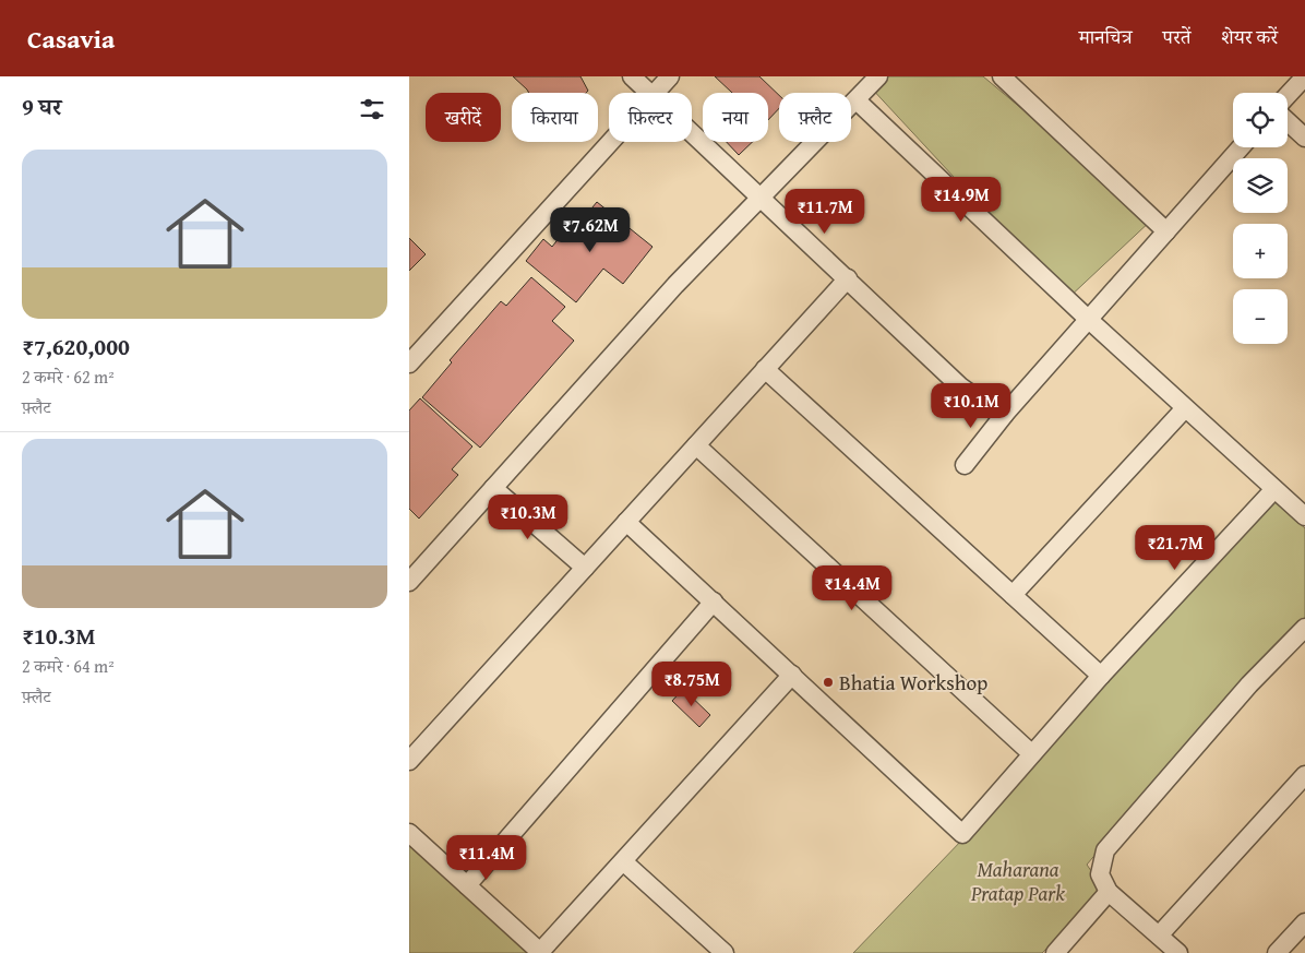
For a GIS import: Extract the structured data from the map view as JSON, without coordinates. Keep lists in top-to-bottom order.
{
  "parks": ["Maharana Pratap Park"],
  "places": ["Bhatia Workshop"],
  "page": {
    "header": "Casavia",
    "nav": ["मानचित्र", "परतें", "शेयर करें"],
    "heading": "9 घर",
    "map_buttons": ["+", "−"],
    "chip": [
      "खरीदें",
      "किराया",
      "फ़िल्टर",
      "नया",
      "फ़्लैट"
    ],
    "list": [
      {
        "name": "₹7,620,000",
        "note": "2 कमरे · 62 m² · फ़्लैट"
      },
      {
        "name": "₹10.3M",
        "note": "2 कमरे · 64 m² · फ़्लैट"
      }
    ],
    "price": [
      "₹14.9M",
      "₹11.7M",
      "₹7.62M",
      "₹10.1M",
      "₹10.3M",
      "₹21.7M",
      "₹14.4M",
      "₹8.75M",
      "₹11.4M"
    ]
  }
}
